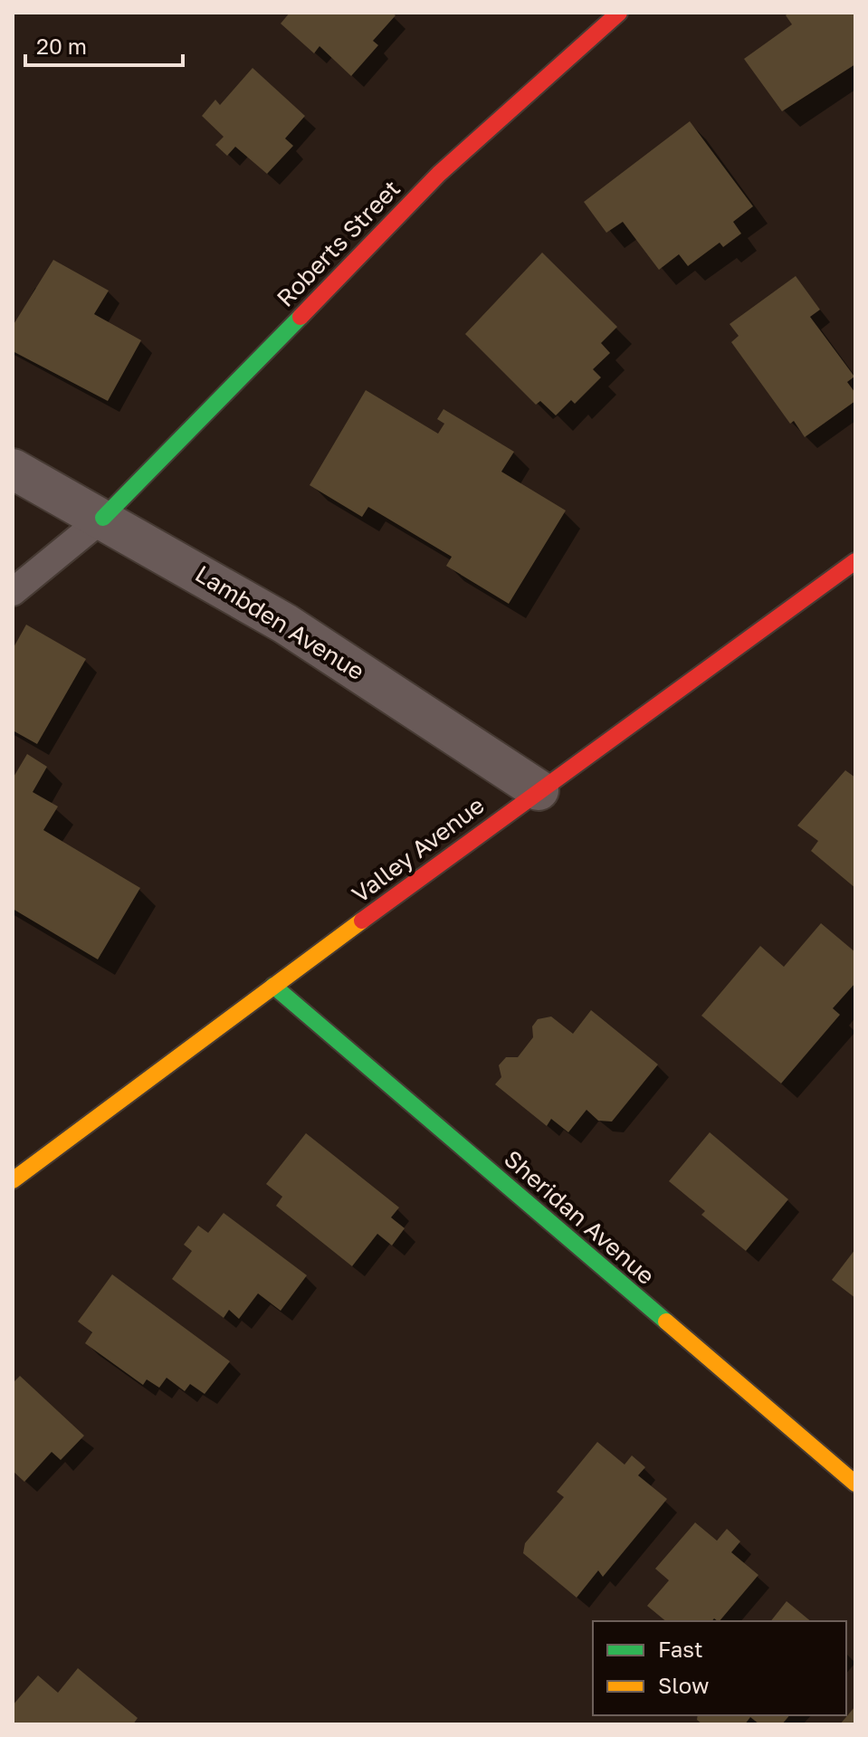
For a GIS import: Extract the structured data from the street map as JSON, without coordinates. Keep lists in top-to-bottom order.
{
  "streets": {
    "street": [
      "Roberts Street",
      "Lambden Avenue",
      "Valley Avenue",
      "Sheridan Avenue"
    ]
  },
  "crossings": [
    ["Roberts Street", "Lambden Avenue"],
    ["Lambden Avenue", "Valley Avenue"],
    ["Valley Avenue", "Sheridan Avenue"]
  ],
  "legend": ["Fast", "Slow"],
  "scale_bar": "20 m"
}
